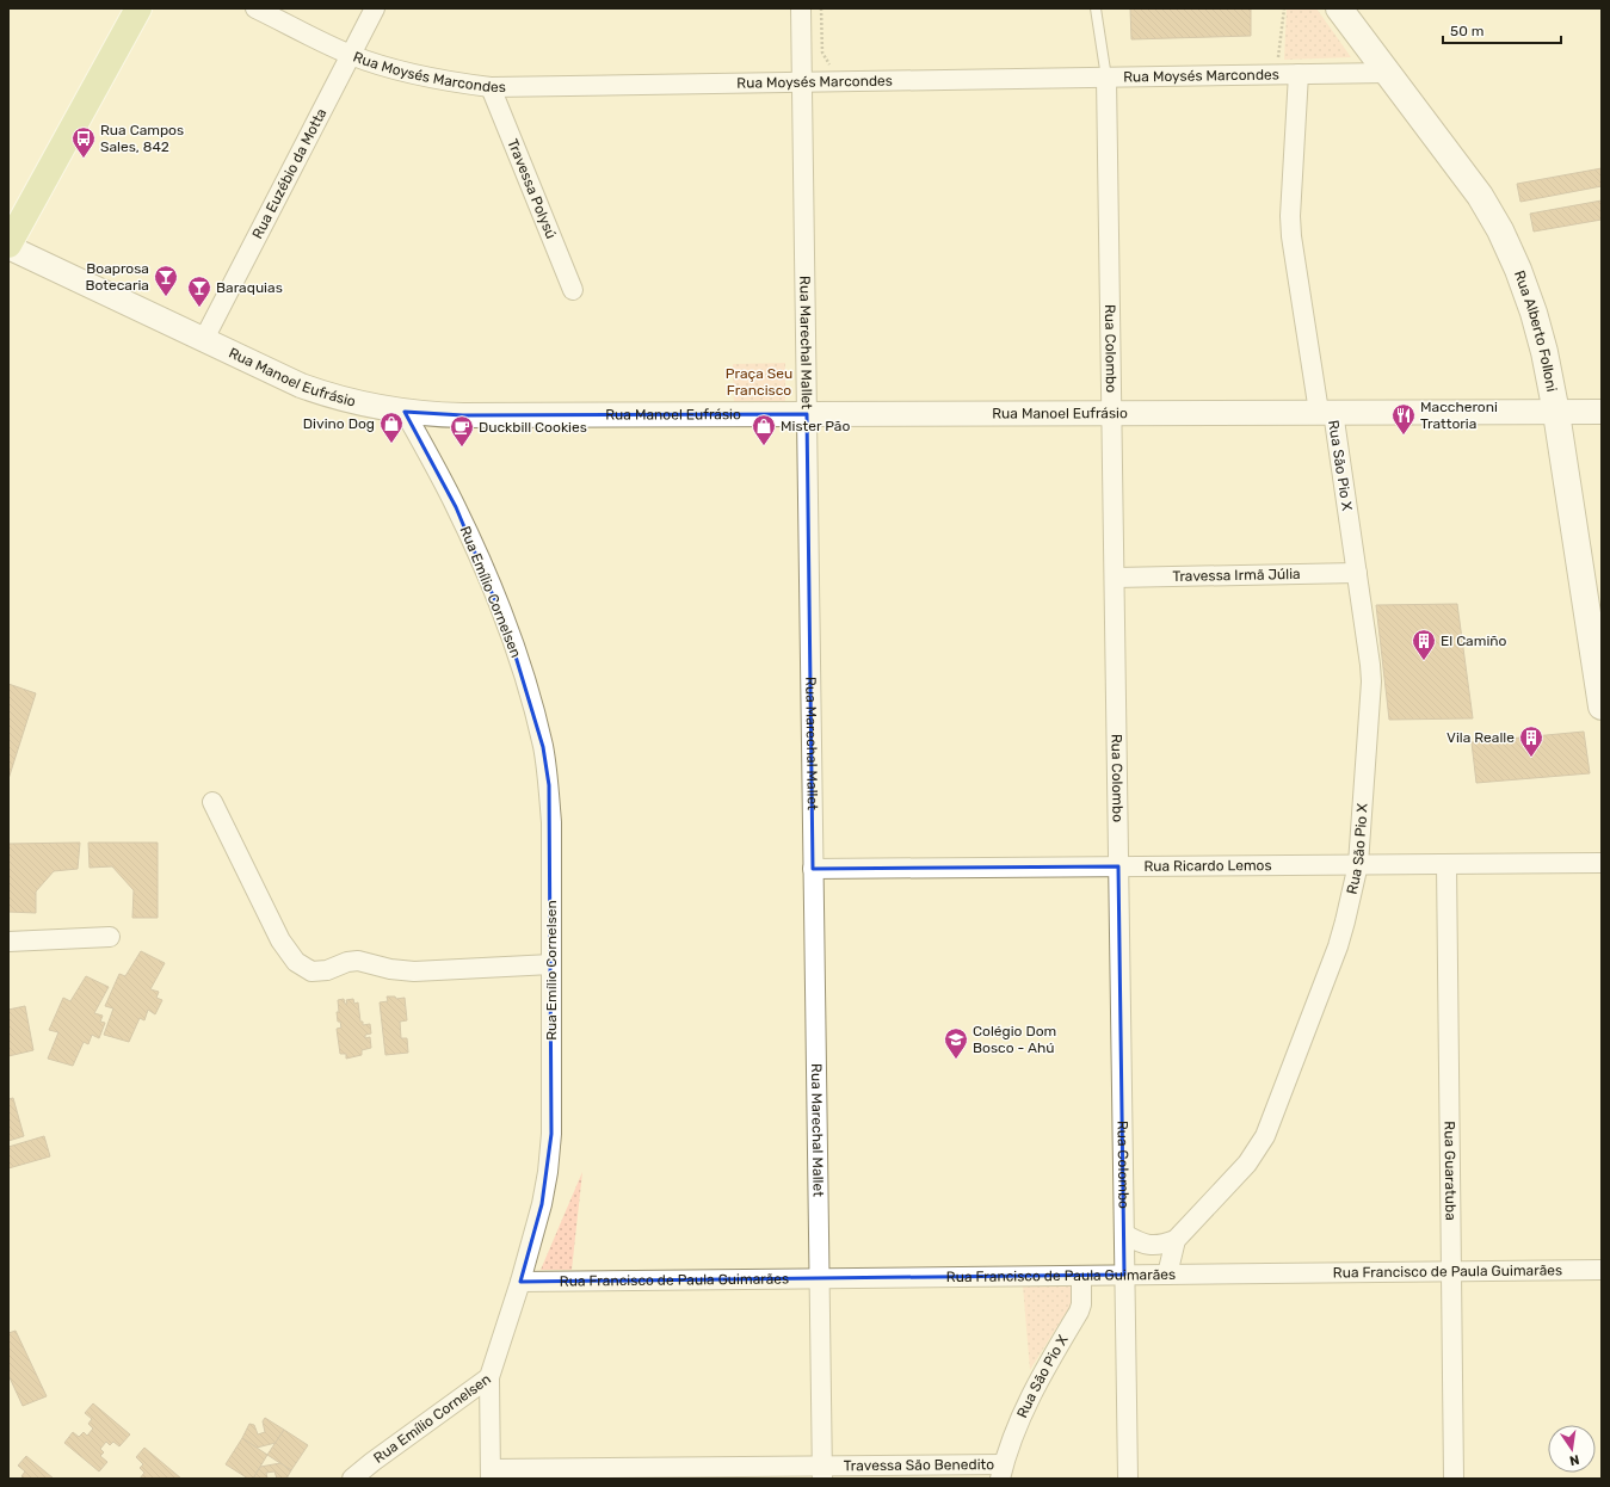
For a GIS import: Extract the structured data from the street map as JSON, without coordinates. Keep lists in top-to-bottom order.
{
  "streets": {
    "main road": ["Rua Alberto Folloni"],
    "street": [
      "Rua Moysés Marcondes",
      "Rua Euzébio da Motta",
      "Travessa Polysú",
      "Rua Marechal Mallet",
      "Rua Colombo",
      "Rua Manoel Eufrásio",
      "Rua São Pio X",
      "Travessa Irmã Júlia",
      "Rua Emílio Cornelsen",
      "Rua Ricardo Lemos",
      "Rua Guaratuba",
      "Rua Francisco de Paula Guimarães",
      "Travessa São Benedito"
    ]
  },
  "crossings": [
    ["Rua Moysés Marcondes", "Rua Euzébio da Motta"],
    ["Rua Moysés Marcondes", "Travessa Polysú"],
    ["Rua Moysés Marcondes", "Rua Alberto Folloni"],
    ["Rua Moysés Marcondes", "Rua Marechal Mallet"],
    ["Rua Moysés Marcondes", "Rua Colombo"],
    ["Rua Moysés Marcondes", "Rua São Pio X"],
    ["Rua Euzébio da Motta", "Rua Manoel Eufrásio"],
    ["Rua Alberto Folloni", "Rua Manoel Eufrásio"],
    ["Rua Marechal Mallet", "Rua Manoel Eufrásio"],
    ["Rua Marechal Mallet", "Rua Ricardo Lemos"],
    ["Rua Marechal Mallet", "Rua Francisco de Paula Guimarães"],
    ["Rua Marechal Mallet", "Travessa São Benedito"],
    ["Rua Colombo", "Rua Manoel Eufrásio"],
    ["Rua Colombo", "Travessa Irmã Júlia"],
    ["Rua Colombo", "Rua Ricardo Lemos"],
    ["Rua Colombo", "Rua Francisco de Paula Guimarães"],
    ["Rua Manoel Eufrásio", "Rua São Pio X"],
    ["Rua Manoel Eufrásio", "Rua Emílio Cornelsen"],
    ["Rua São Pio X", "Travessa Irmã Júlia"],
    ["Rua São Pio X", "Rua Ricardo Lemos"],
    ["Rua São Pio X", "Rua Francisco de Paula Guimarães"],
    ["Rua São Pio X", "Travessa São Benedito"],
    ["Rua Emílio Cornelsen", "Rua Francisco de Paula Guimarães"],
    ["Rua Ricardo Lemos", "Rua Guaratuba"],
    ["Rua Guaratuba", "Rua Francisco de Paula Guimarães"]
  ],
  "parks": ["Praça Seu Francisco"],
  "places": {
    "bus stop": ["Rua Campos Sales, 842"],
    "bar": ["Boaprosa Botecaria", "Baraquias"],
    "restaurant": ["Maccheroni Trattoria"],
    "shop": ["Divino Dog", "Mister Pão"],
    "cafe": ["Duckbill Cookies"],
    "building": ["El Camiño", "Vila Realle"],
    "school or university": ["Colégio Dom Bosco - Ahú"]
  },
  "scale_bar": "50 m",
  "north": "bottom"
}
